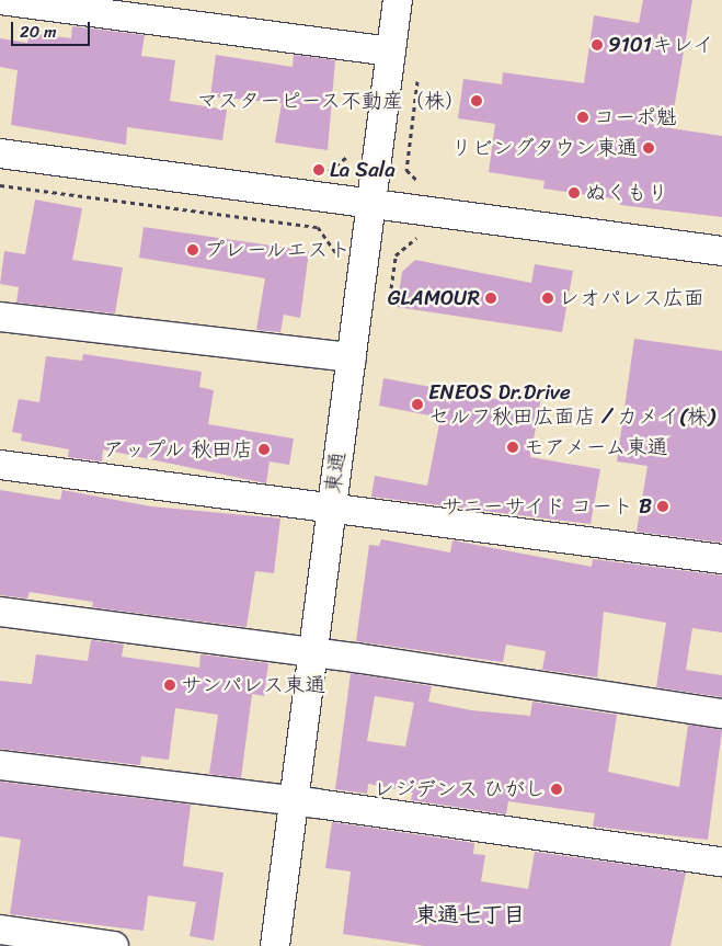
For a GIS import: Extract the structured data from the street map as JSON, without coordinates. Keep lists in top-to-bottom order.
{
  "streets": {
    "street": ["東通"]
  },
  "districts": ["東通七丁目"],
  "places": [
    "9101キレイ",
    "マスターピース不動産（株）",
    "コーポ魁",
    "リビングタウン東通",
    "La Sala",
    "ぬくもり",
    "プレールエスト",
    "GLAMOUR",
    "レオパレス広面",
    "ENEOS Dr.Drive セルフ秋田広面店 / カメイ(株)",
    "モアメーム東通",
    "アップル 秋田店",
    "サニーサイド コート B",
    "サンパレス東通",
    "レジデンス ひがし"
  ],
  "scale_bar": "20 m"
}
